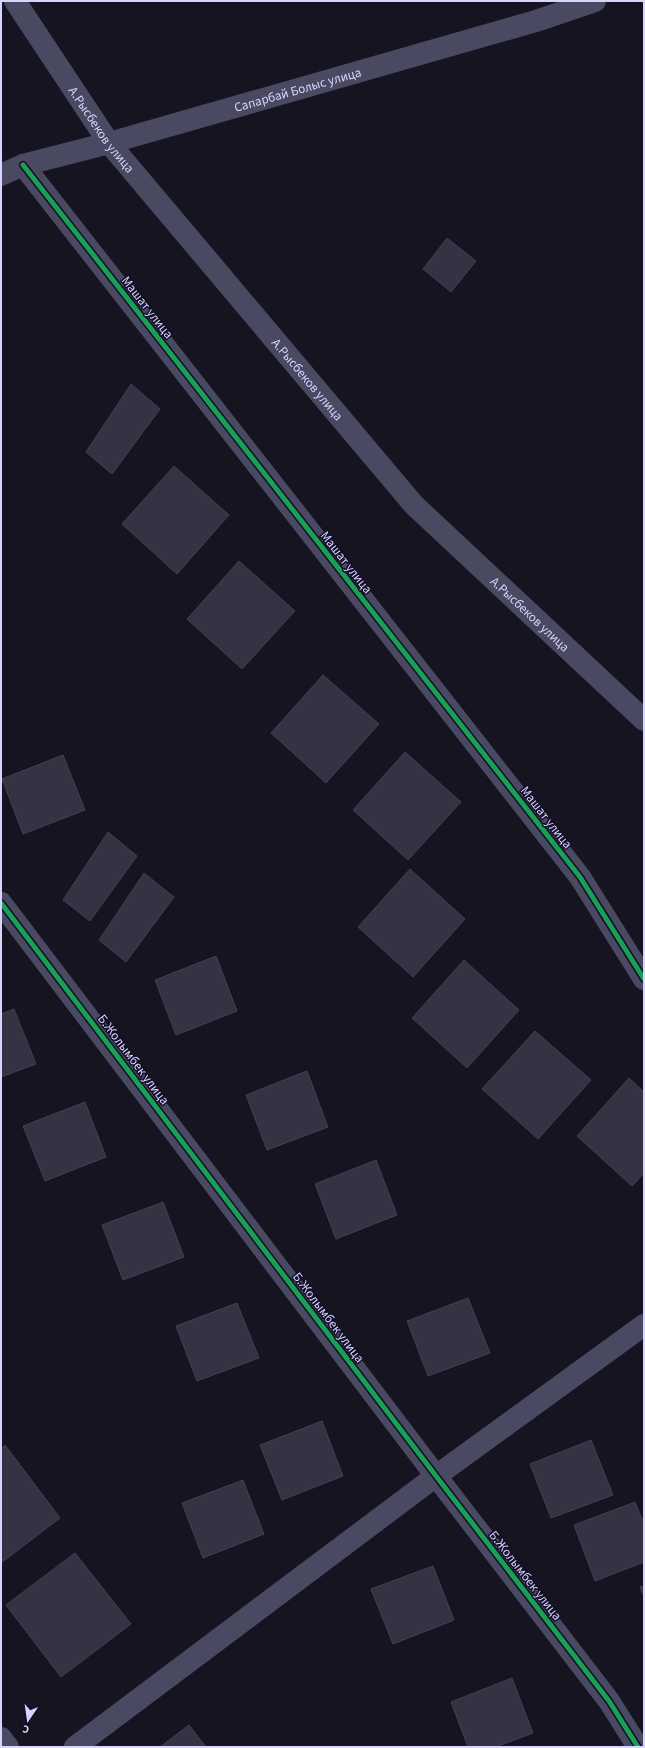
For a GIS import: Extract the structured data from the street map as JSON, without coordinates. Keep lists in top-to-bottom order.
{
  "streets": {
    "street": [
      "Сапарбай Болыс улица",
      "А.Рысбеков улица",
      "Машат улица",
      "Б.Жолымбек улица"
    ]
  },
  "crossings": [
    ["Сапарбай Болыс улица", "А.Рысбеков улица"],
    ["Сапарбай Болыс улица", "Машат улица"]
  ],
  "north": "bottom"
}
